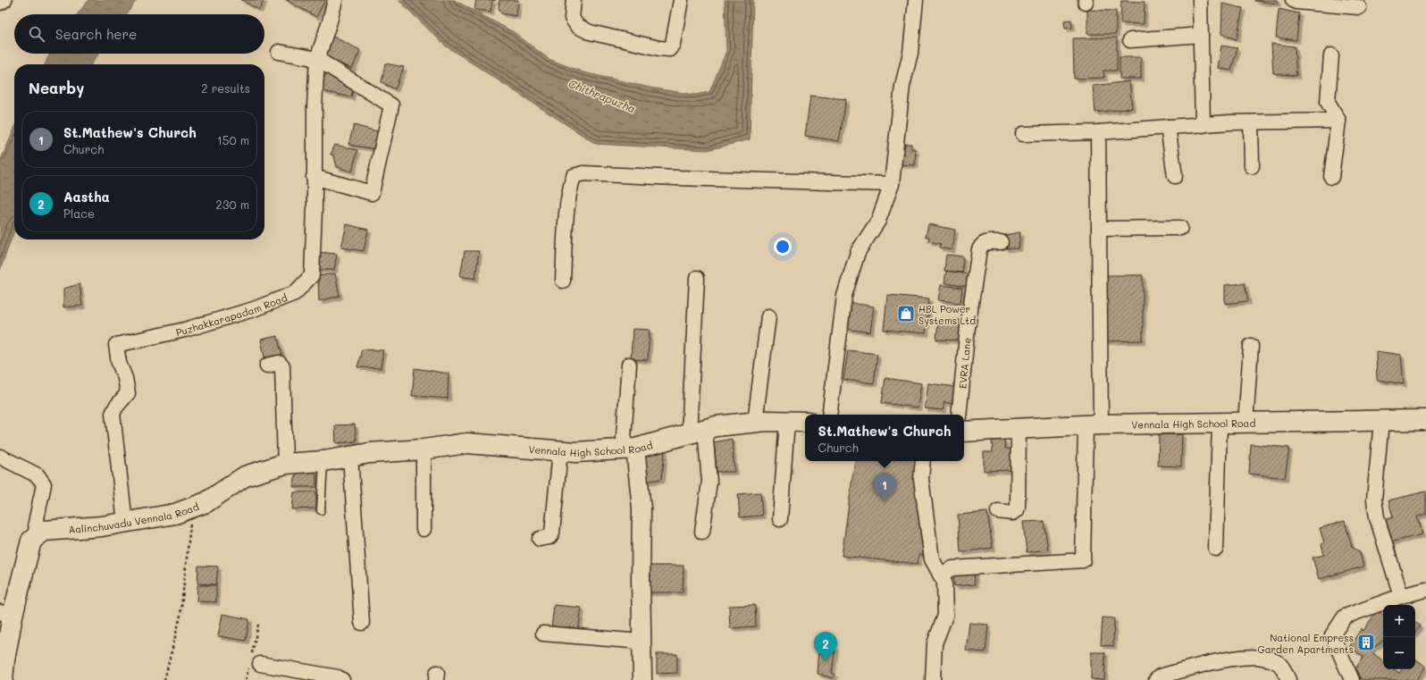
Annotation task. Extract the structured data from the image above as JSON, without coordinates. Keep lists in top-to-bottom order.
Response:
{
  "streets": {
    "main road": ["Vennala High School Road", "Aalinchuvadu Vennala Road"],
    "street": ["Puzhakkarapadam Road", "EVRA Lane"]
  },
  "crossings": [
    ["Puzhakkarapadam Road", "Aalinchuvadu Vennala Road"],
    ["Vennala High School Road", "Aalinchuvadu Vennala Road"]
  ],
  "water": ["Chithrapuzha"],
  "places": {
    "shop": ["HBL Power Systems Ltd"],
    "building": ["National Empress Garden Apartments"]
  },
  "page": {
    "search": "Search here",
    "heading": ["Nearby", "2 results"],
    "list": [
      {
        "mark": "1",
        "name": "St.Mathew's Church",
        "note": "Church",
        "value": "150 m"
      },
      {
        "mark": "2",
        "name": "Aastha",
        "note": "Place",
        "value": "230 m"
      }
    ],
    "popup": ["St.Mathew's Church", "Church"],
    "pins": ["1", "2"],
    "map_buttons": ["+", "−"]
  }
}
